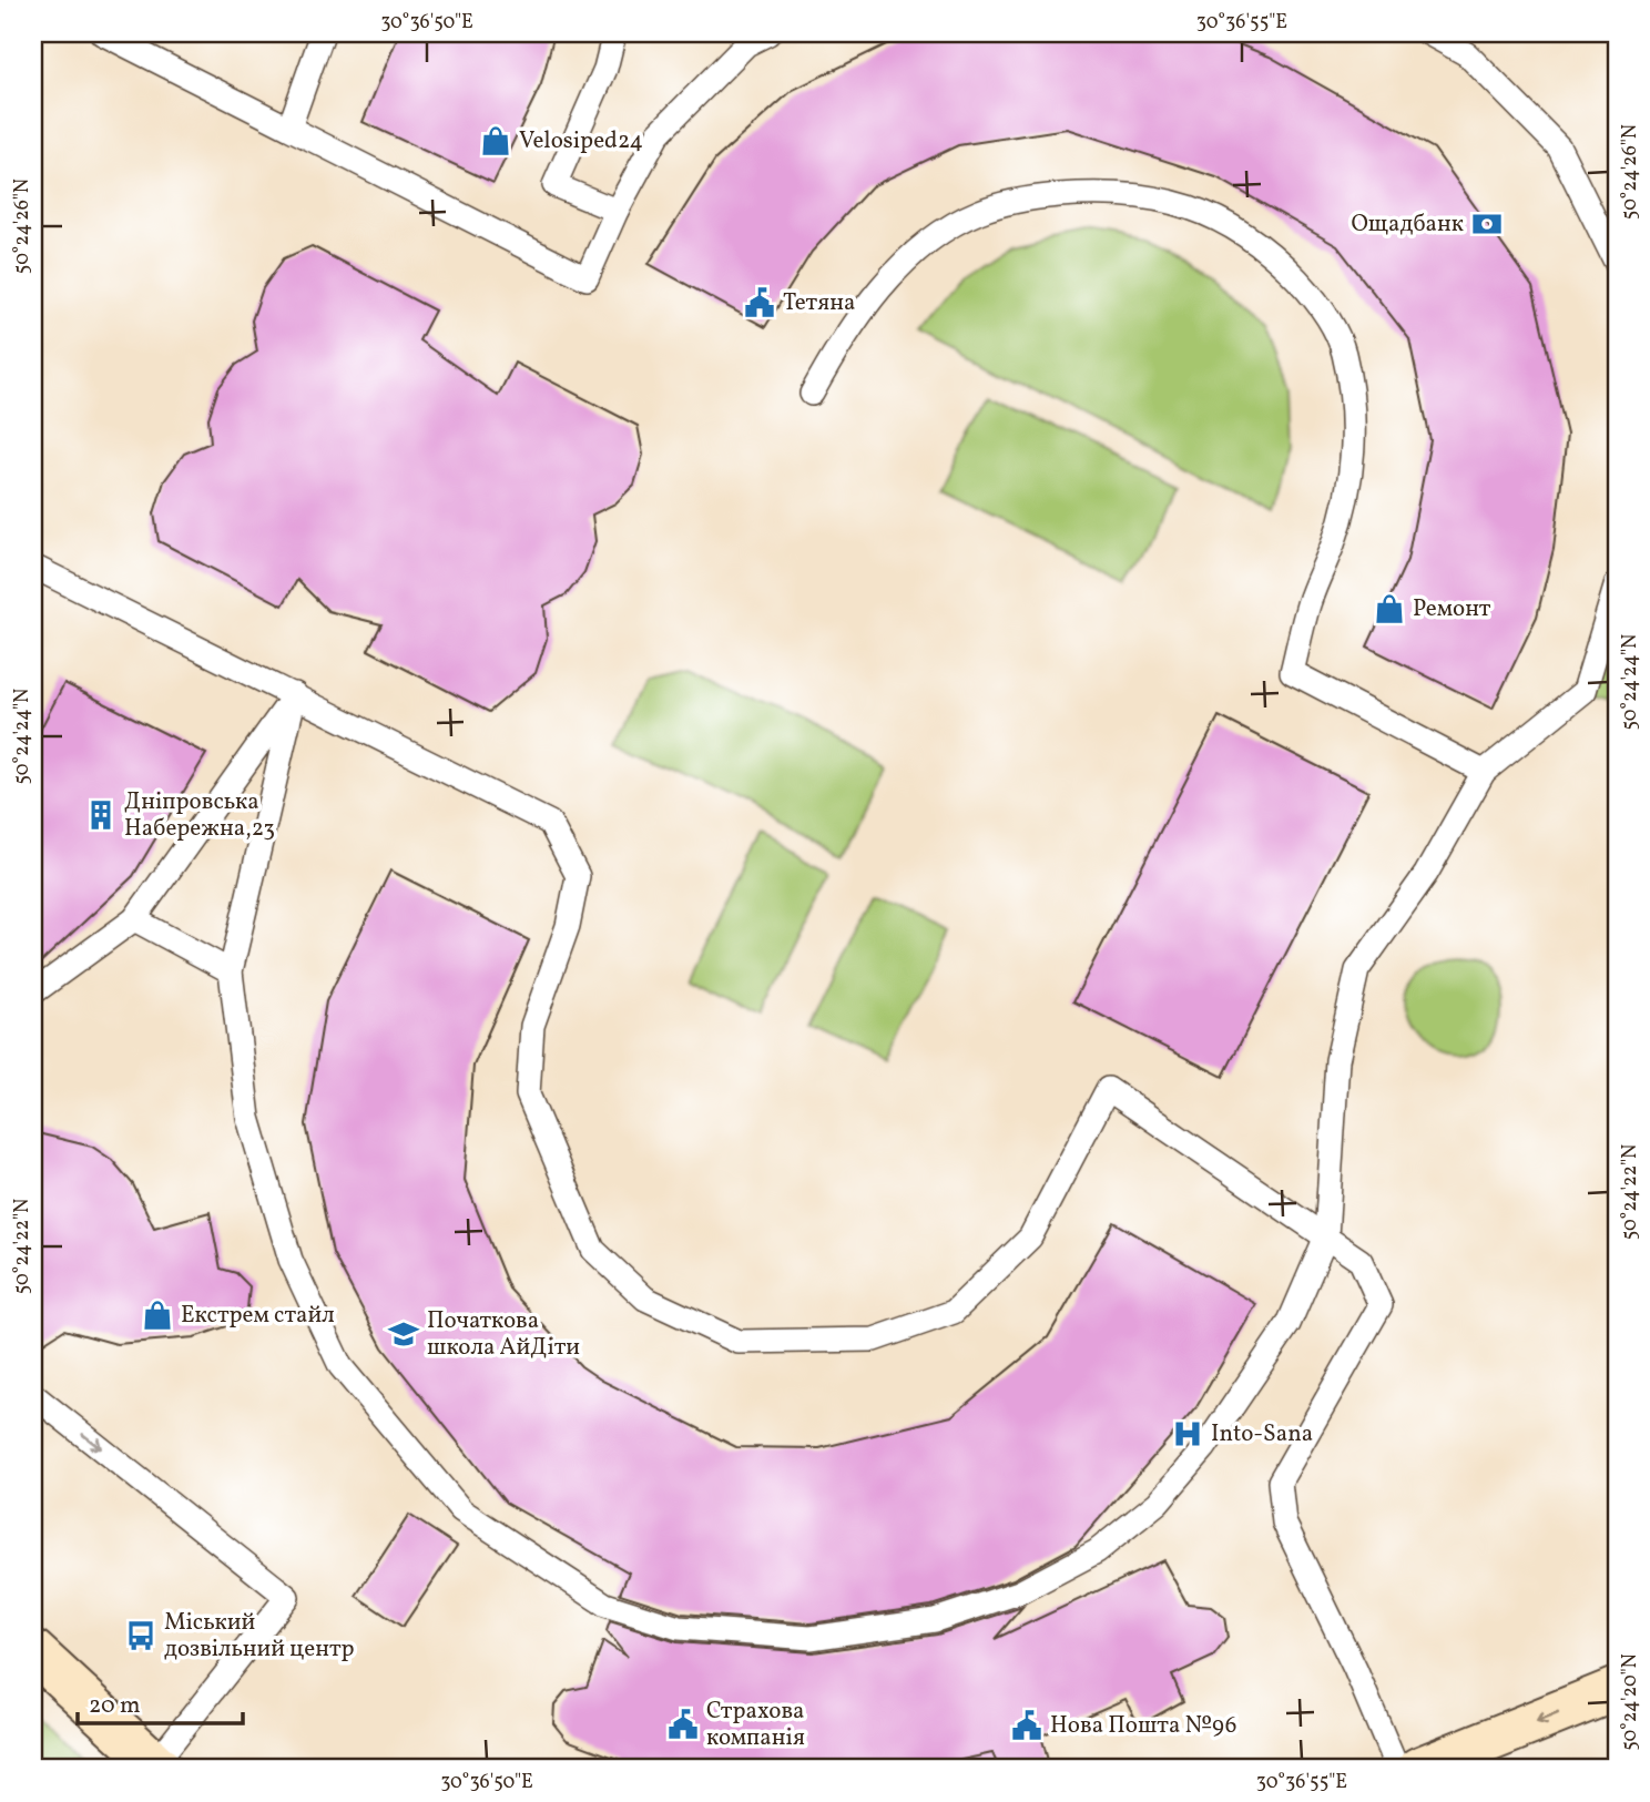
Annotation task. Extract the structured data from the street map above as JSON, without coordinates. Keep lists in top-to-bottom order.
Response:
{
  "places": {
    "shop": ["Velosiped24", "Ремонт", "Екстрем стайл"],
    "bank": ["Ощадбанк"],
    "public building": ["Тетяна", "Страхова компанія", "Нова Пошта №96"],
    "building": ["Дніпровська Набережна,23"],
    "school or university": ["Початкова школа АйДіти"],
    "hospital": ["Into-Sana"],
    "bus stop": ["Міський дозвільний центр"]
  },
  "scale_bar": "20 m",
  "coordinates": [
    "30°36'50\"E",
    "30°36'55\"E",
    "50°24'26\"N",
    "50°24'24\"N",
    "50°24'22\"N",
    "50°24'20\"N"
  ]
}
